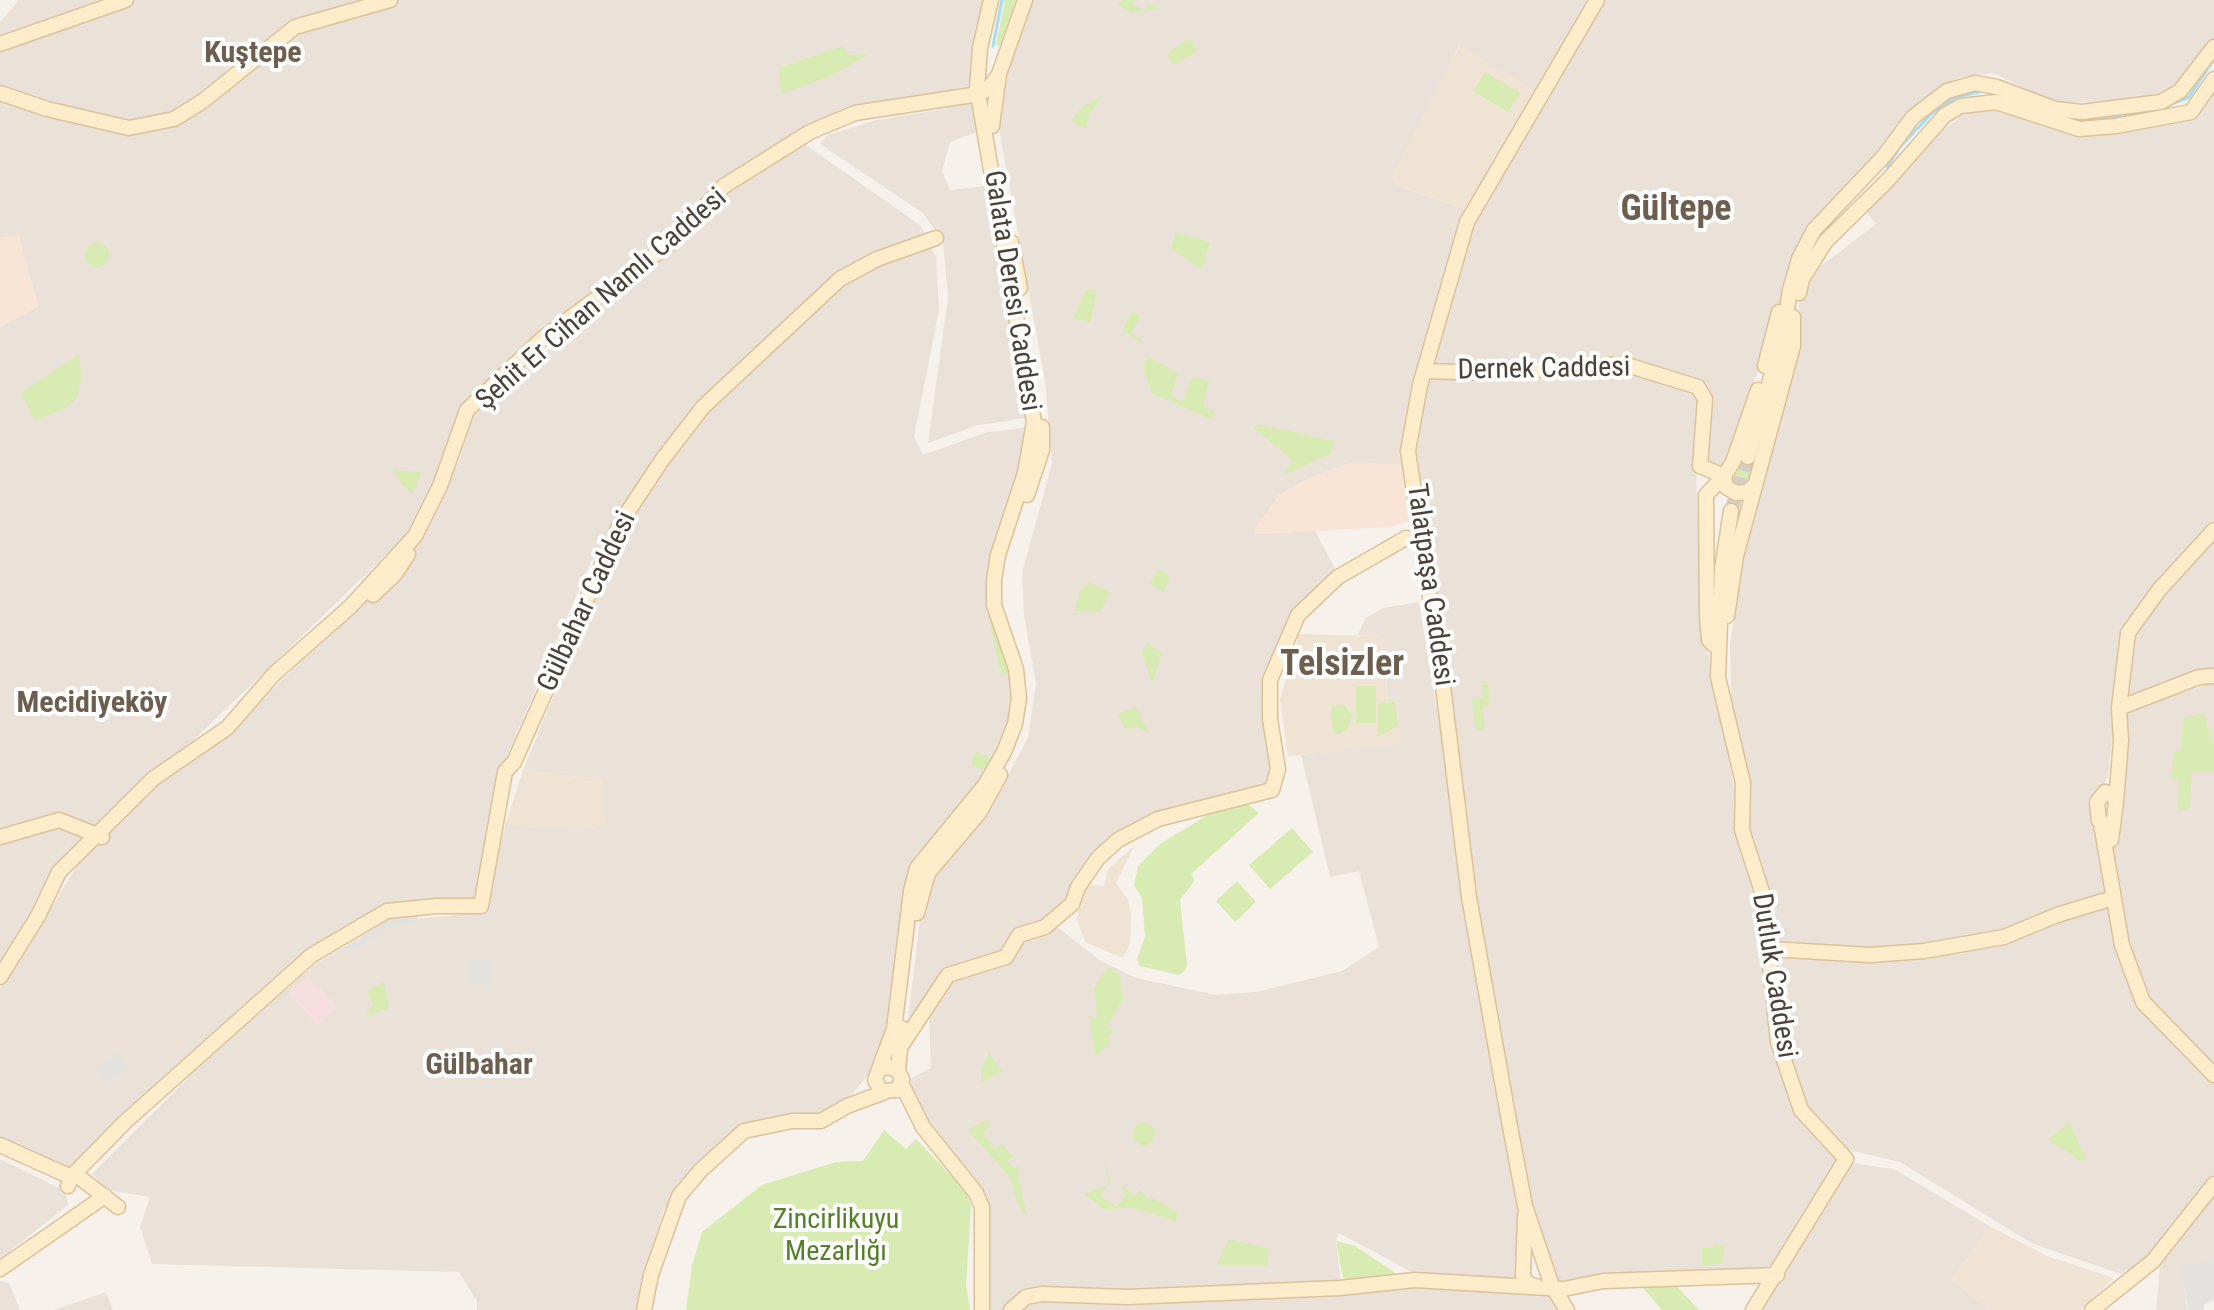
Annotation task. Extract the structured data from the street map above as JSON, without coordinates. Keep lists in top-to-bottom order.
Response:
{
  "streets": {
    "main road": [
      "Galata Deresi Caddesi",
      "Şehit Er Cihan Namlı Caddesi",
      "Dernek Caddesi",
      "Talatpaşa Caddesi",
      "Gülbahar Caddesi",
      "Dutluk Caddesi"
    ]
  },
  "crossings": [
    ["Galata Deresi Caddesi", "Şehit Er Cihan Namlı Caddesi"],
    ["Dernek Caddesi", "Talatpaşa Caddesi"],
    ["Dernek Caddesi", "Dutluk Caddesi"]
  ],
  "districts": [
    "Kuştepe",
    "Gültepe",
    "Telsizler",
    "Mecidiyeköy",
    "Gülbahar"
  ],
  "parks": ["Zincirlikuyu Mezarlığı"]
}
